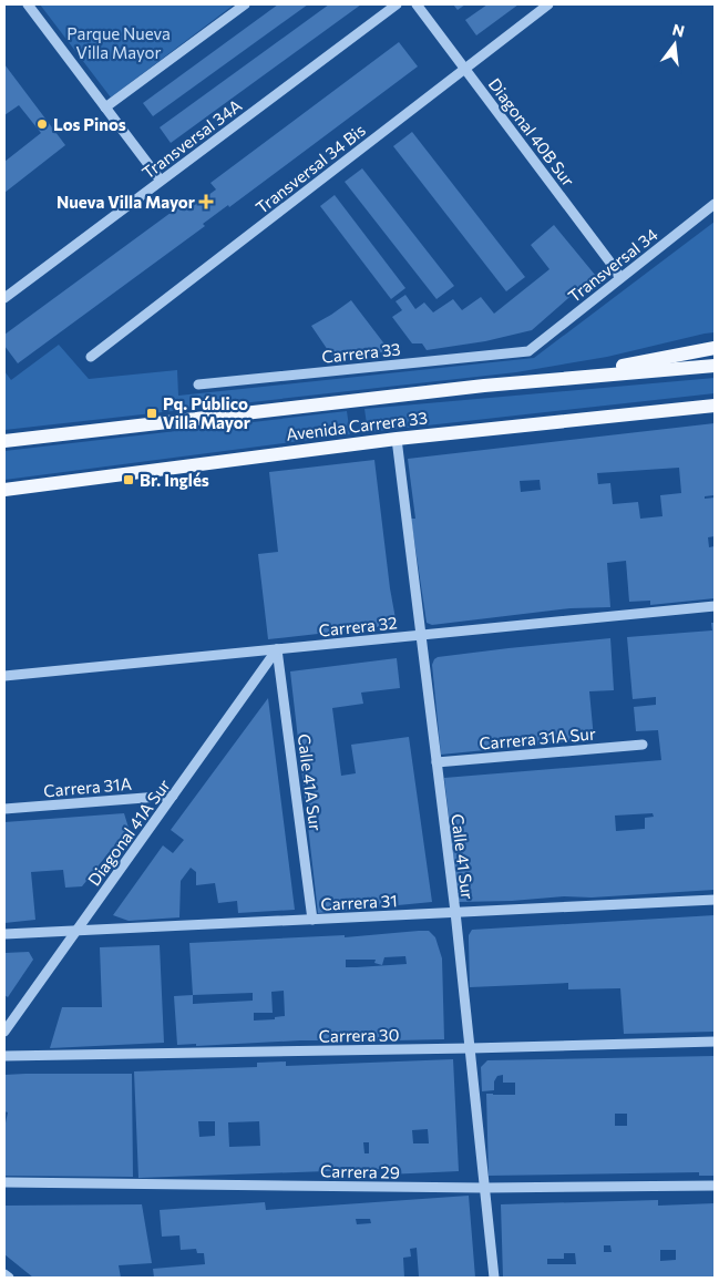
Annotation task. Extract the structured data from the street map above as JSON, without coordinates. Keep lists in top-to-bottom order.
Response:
{
  "streets": {
    "main road": ["Avenida Carrera 33"],
    "street": [
      "Diagonal 40B Sur",
      "Transversal 34A",
      "Transversal 34 Bis",
      "Transversal 34",
      "Carrera 33",
      "Carrera 32",
      "Carrera 31A Sur",
      "Calle 41A Sur",
      "Carrera 31A",
      "Diagonal 41A Sur",
      "Calle 41 Sur",
      "Carrera 31",
      "Carrera 30",
      "Carrera 29"
    ]
  },
  "crossings": [
    ["Diagonal 40B Sur", "Transversal 34 Bis"],
    ["Diagonal 40B Sur", "Transversal 34"],
    ["Transversal 34", "Carrera 33"],
    ["Avenida Carrera 33", "Calle 41 Sur"],
    ["Carrera 32", "Calle 41A Sur"],
    ["Carrera 32", "Diagonal 41A Sur"],
    ["Carrera 32", "Calle 41 Sur"],
    ["Carrera 31A Sur", "Calle 41 Sur"],
    ["Calle 41A Sur", "Diagonal 41A Sur"],
    ["Calle 41A Sur", "Carrera 31"],
    ["Carrera 31A", "Diagonal 41A Sur"],
    ["Diagonal 41A Sur", "Carrera 31"],
    ["Calle 41 Sur", "Carrera 31"],
    ["Calle 41 Sur", "Carrera 30"],
    ["Calle 41 Sur", "Carrera 29"]
  ],
  "parks": ["Parque Nueva Villa Mayor"],
  "places": {
    "other": ["Los Pinos"],
    "health": ["Nueva Villa Mayor"],
    "transit": ["Pq. Público Villa Mayor", "Br. Inglés"]
  },
  "north": "top"
}
